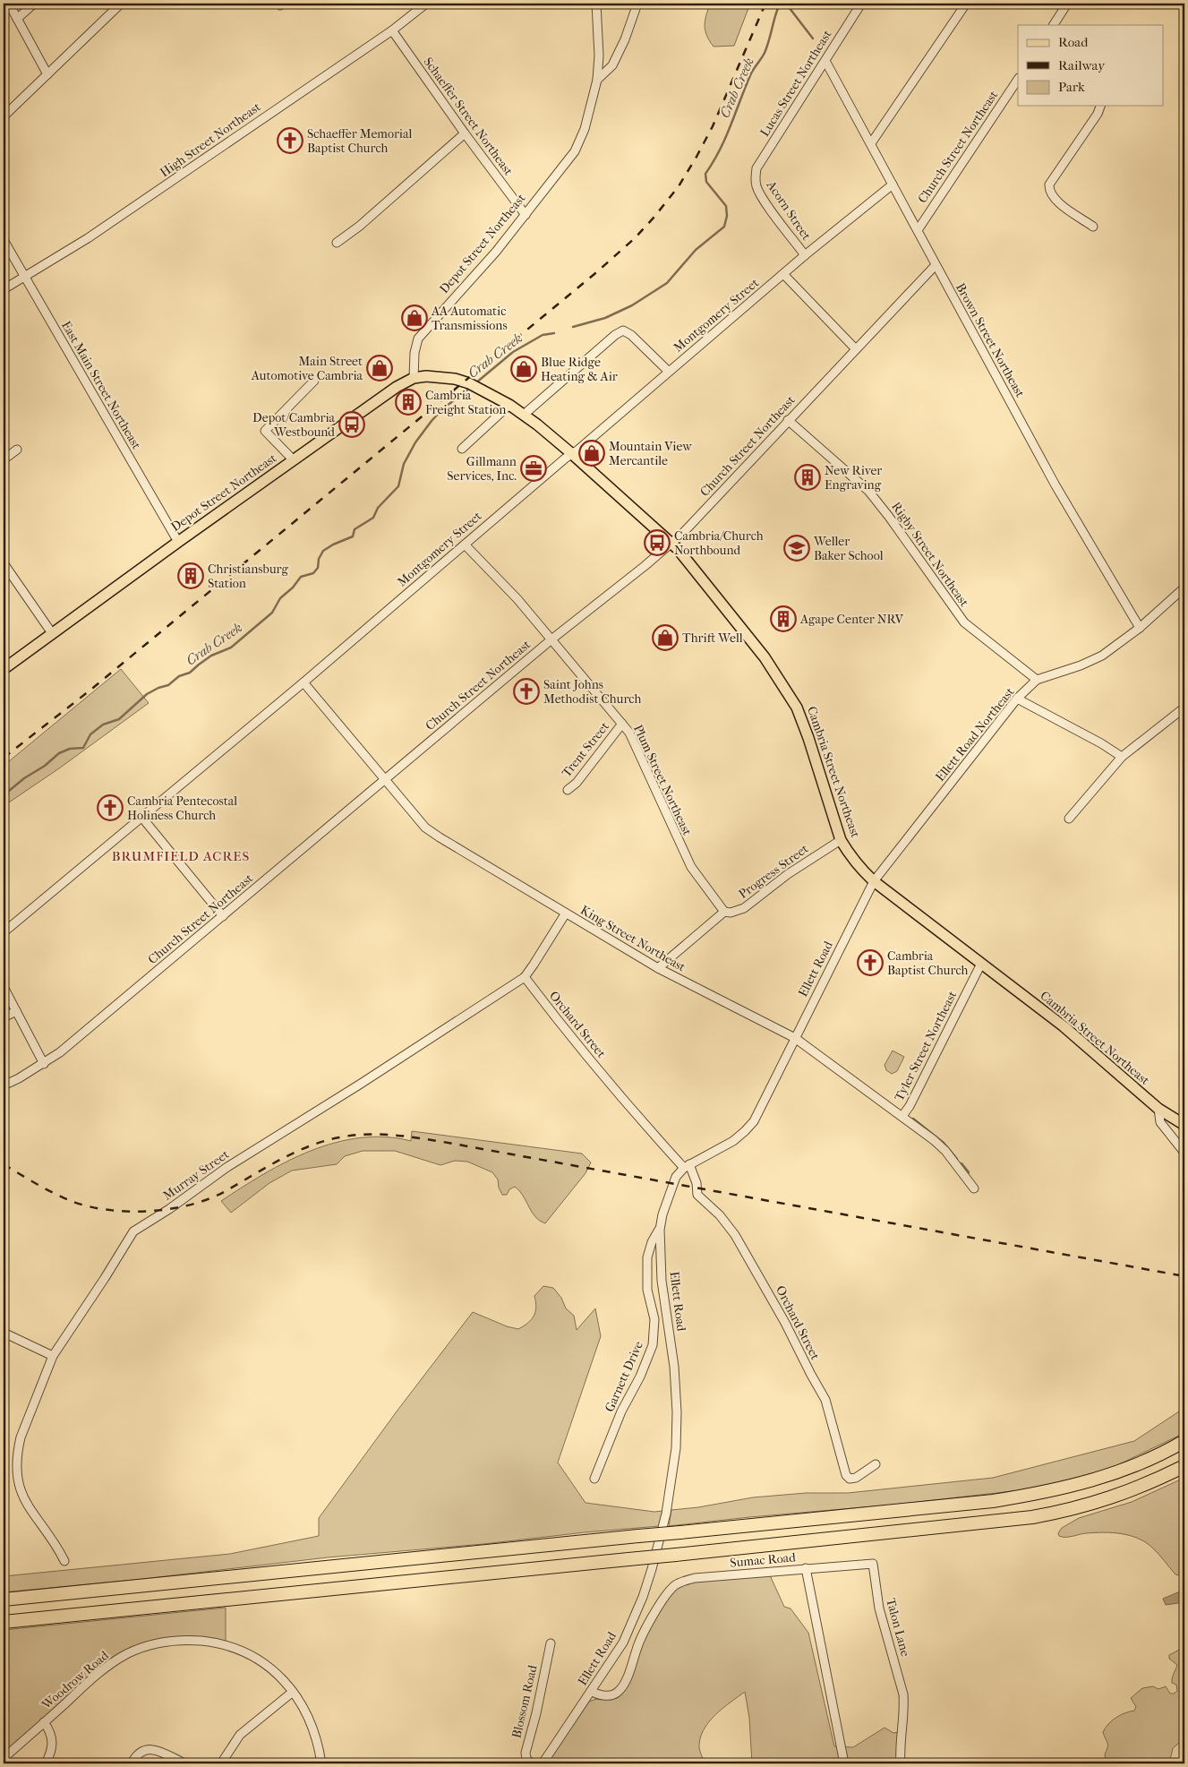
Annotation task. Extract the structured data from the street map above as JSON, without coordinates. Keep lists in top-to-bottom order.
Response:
{
  "streets": {
    "main road": ["Depot Street Northeast", "Cambria Street Northeast"],
    "street": [
      "Lucas Street Northeast",
      "Schaeffer Street Northeast",
      "High Street Northeast",
      "Church Street Northeast",
      "Acorn Street",
      "Montgomery Street",
      "Brown Street Northeast",
      "East Main Street Northeast",
      "Rigby Street Northeast",
      "Ellett Road Northeast",
      "Trent Street",
      "Plum Street Northeast",
      "Progress Street",
      "King Street Northeast",
      "Ellett Road",
      "Orchard Street",
      "Tyler Street Northeast",
      "Murray Street",
      "Garnett Drive",
      "Sumac Road",
      "Talon Lane",
      "Woodrow Road",
      "Blossom Road"
    ]
  },
  "crossings": [
    ["Lucas Street Northeast", "Acorn Street"],
    ["Lucas Street Northeast", "Brown Street Northeast"],
    ["Schaeffer Street Northeast", "High Street Northeast"],
    ["Schaeffer Street Northeast", "Depot Street Northeast"],
    ["High Street Northeast", "East Main Street Northeast"],
    ["Church Street Northeast", "Brown Street Northeast"],
    ["Church Street Northeast", "Rigby Street Northeast"],
    ["Church Street Northeast", "Cambria Street Northeast"],
    ["Church Street Northeast", "Plum Street Northeast"],
    ["Church Street Northeast", "King Street Northeast"],
    ["Acorn Street", "Montgomery Street"],
    ["Depot Street Northeast", "East Main Street Northeast"],
    ["Depot Street Northeast", "Cambria Street Northeast"],
    ["Montgomery Street", "Brown Street Northeast"],
    ["Montgomery Street", "Cambria Street Northeast"],
    ["Montgomery Street", "Plum Street Northeast"],
    ["Montgomery Street", "King Street Northeast"],
    ["Brown Street Northeast", "Ellett Road Northeast"],
    ["Rigby Street Northeast", "Ellett Road Northeast"],
    ["Ellett Road Northeast", "Cambria Street Northeast"],
    ["Ellett Road Northeast", "Ellett Road"],
    ["Trent Street", "Plum Street Northeast"],
    ["Cambria Street Northeast", "Progress Street"],
    ["Cambria Street Northeast", "Ellett Road"],
    ["Cambria Street Northeast", "Tyler Street Northeast"],
    ["Plum Street Northeast", "Progress Street"],
    ["Progress Street", "King Street Northeast"],
    ["King Street Northeast", "Ellett Road"],
    ["King Street Northeast", "Tyler Street Northeast"],
    ["King Street Northeast", "Murray Street"],
    ["Ellett Road", "Orchard Street"],
    ["Ellett Road", "Garnett Drive"],
    ["Ellett Road", "Sumac Road"],
    ["Orchard Street", "Murray Street"],
    ["Sumac Road", "Talon Lane"]
  ],
  "districts": ["BRUMFIELD ACRES"],
  "water": ["Crab Creek"],
  "places": {
    "church": [
      "Schaeffer Memorial Baptist Church",
      "Saint Johns Methodist Church",
      "Cambria Pentecostal Holiness Church",
      "Cambria Baptist Church"
    ],
    "shop": [
      "AA Automatic Transmissions",
      "Main Street Automotive Cambria",
      "Blue Ridge Heating & Air",
      "Mountain View Mercantile",
      "Thrift Well"
    ],
    "building": [
      "Cambria Freight Station",
      "New River Engraving",
      "Christiansburg Station",
      "Agape Center NRV"
    ],
    "bus stop": ["Depot/Cambria Westbound", "Cambria/Church Northbound"],
    "office": ["Gillmann Services, Inc."],
    "school or university": ["Weller Baker School"]
  },
  "legend": ["Road", "Railway", "Park"]
}
